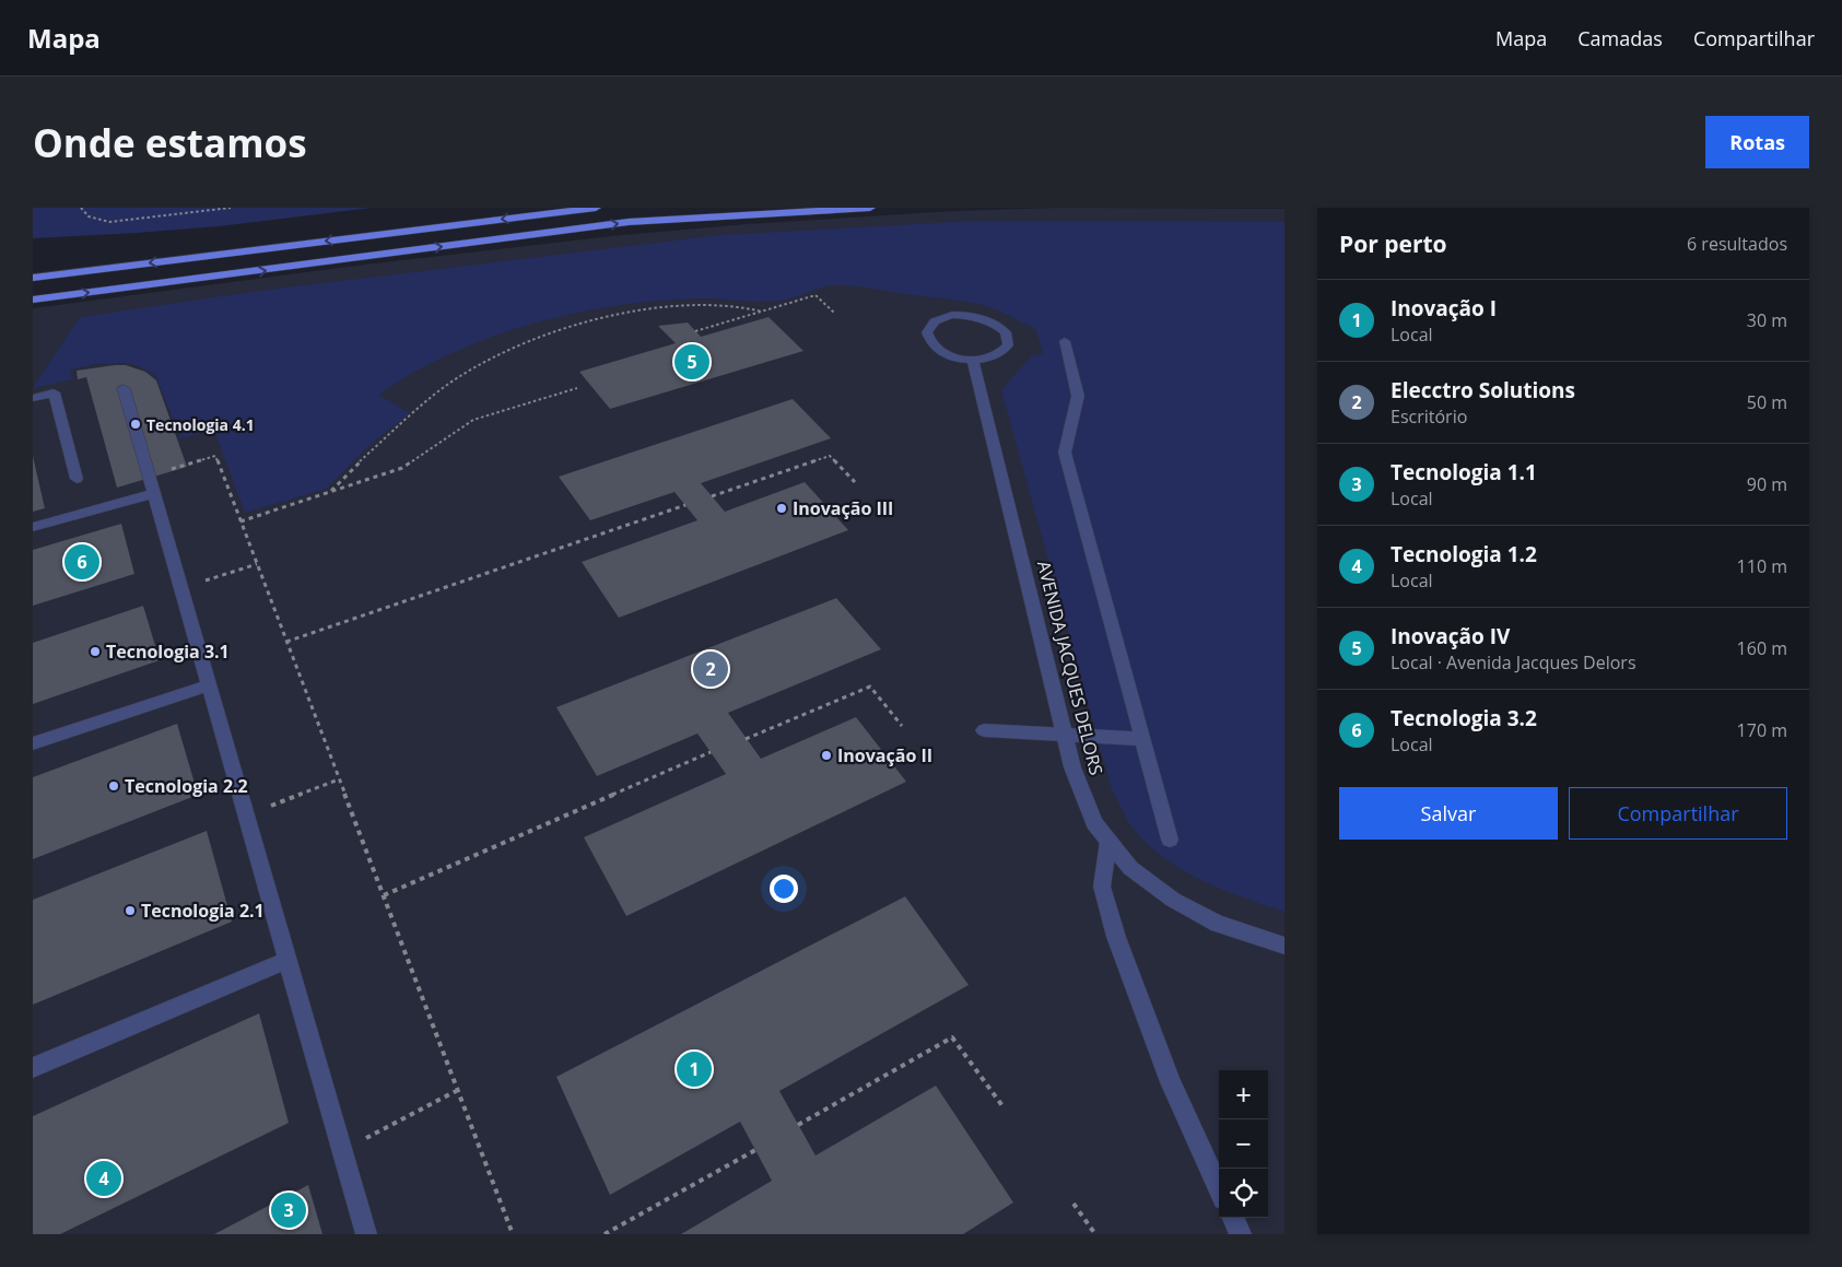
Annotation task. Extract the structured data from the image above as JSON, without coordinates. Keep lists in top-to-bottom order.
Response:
{
  "streets": {
    "street": ["AVENIDA JACQUES DELORS"]
  },
  "places": [
    "Tecnologia 4.1",
    "Inovação III",
    "Tecnologia 3.1",
    "Inovação II",
    "Tecnologia 2.2",
    "Tecnologia 2.1"
  ],
  "page": {
    "header": "Mapa",
    "nav": ["Mapa", "Camadas", "Compartilhar"],
    "buttons": [
      "Rotas",
      ["Salvar", "Compartilhar"]
    ],
    "title": "Onde estamos",
    "heading": ["Por perto", "6 resultados"],
    "list": [
      {
        "mark": "1",
        "name": "Inovação I",
        "note": "Local",
        "value": "30 m"
      },
      {
        "mark": "2",
        "name": "Elecctro Solutions",
        "note": "Escritório",
        "value": "50 m"
      },
      {
        "mark": "3",
        "name": "Tecnologia 1.1",
        "note": "Local",
        "value": "90 m"
      },
      {
        "mark": "4",
        "name": "Tecnologia 1.2",
        "note": "Local",
        "value": "110 m"
      },
      {
        "mark": "5",
        "name": "Inovação IV",
        "note": "Local · Avenida Jacques Delors",
        "value": "160 m"
      },
      {
        "mark": "6",
        "name": "Tecnologia 3.2",
        "note": "Local",
        "value": "170 m"
      }
    ],
    "pins": [
      "5",
      "6",
      "2",
      "1",
      "4",
      "3"
    ],
    "map_buttons": ["+", "−"]
  }
}
